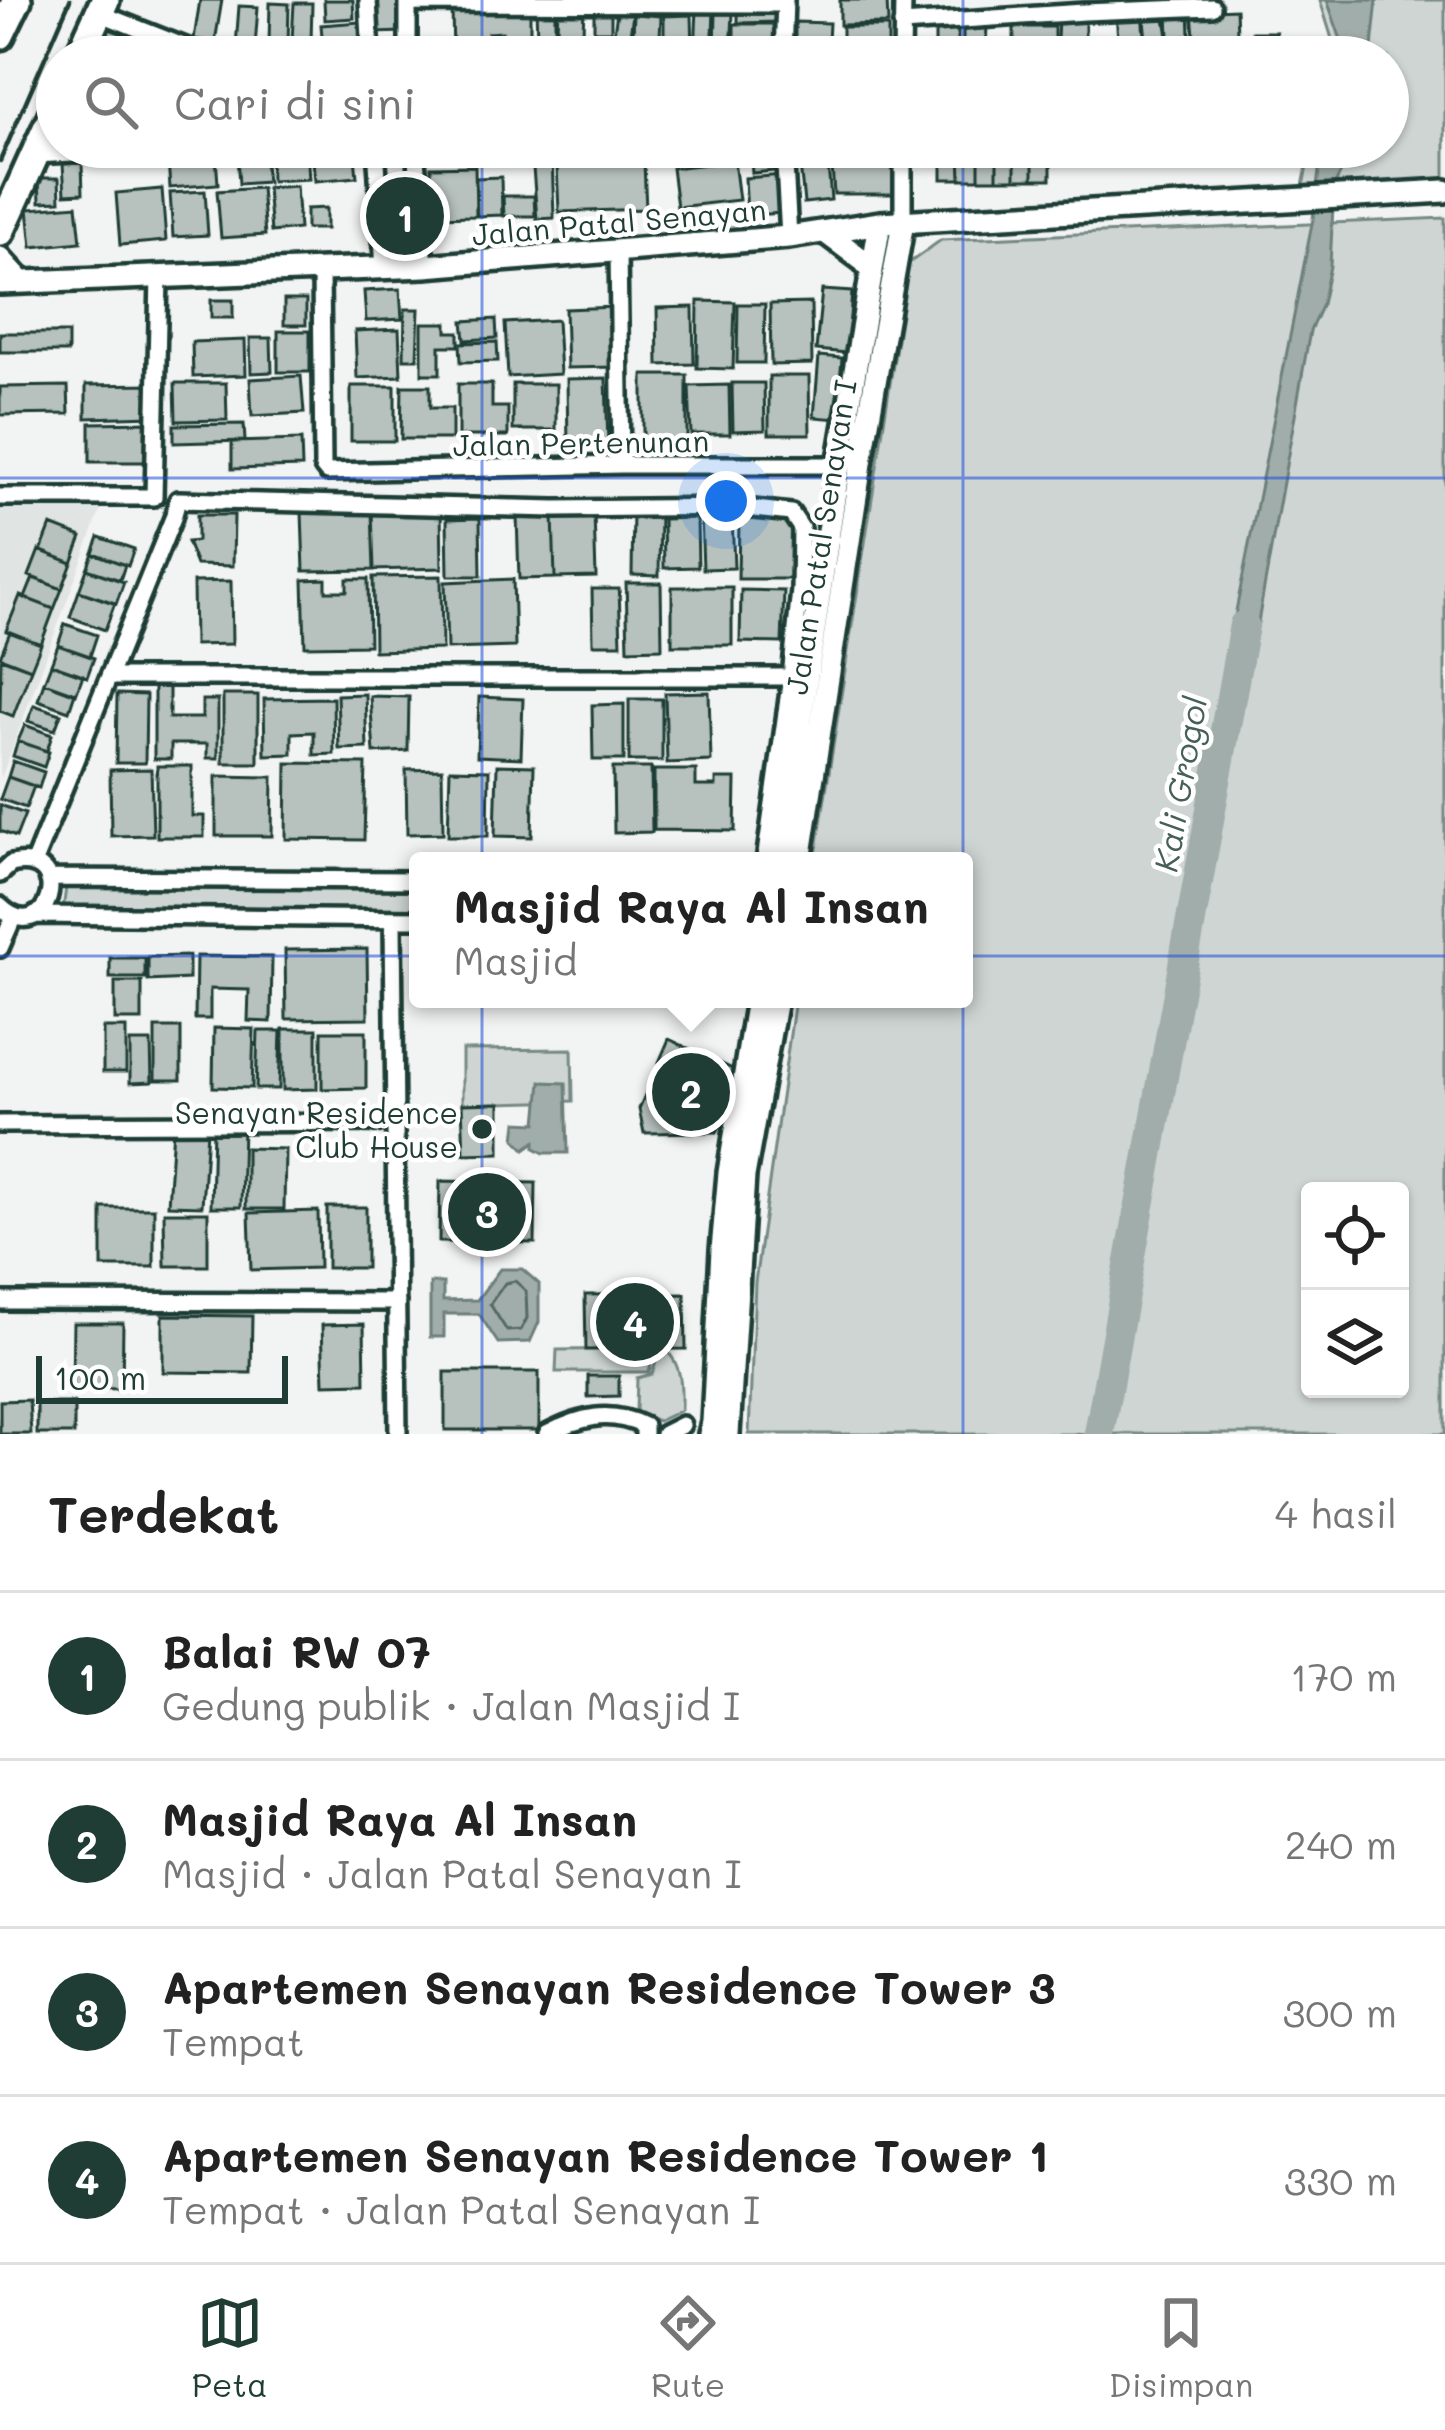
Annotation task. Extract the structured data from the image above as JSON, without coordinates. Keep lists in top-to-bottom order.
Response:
{
  "streets": {
    "main road": ["Jalan Patal Senayan", "Jalan Patal Senayan I"],
    "street": ["Jalan Pertenunan"]
  },
  "crossings": [
    ["Jalan Patal Senayan", "Jalan Pertenunan"],
    ["Jalan Patal Senayan", "Jalan Patal Senayan I"],
    ["Jalan Pertenunan", "Jalan Patal Senayan I"]
  ],
  "water": ["Kali Grogol"],
  "places": ["Senayan Residence Club House"],
  "scale_bar": "100 m",
  "page": {
    "search": "Cari di sini",
    "pins": [
      "1",
      "2",
      "3",
      "4"
    ],
    "popup": ["Masjid Raya Al Insan", "Masjid"],
    "scale": "100 m",
    "heading": ["Terdekat", "4 hasil"],
    "list": [
      {
        "mark": "1",
        "name": "Balai RW 07",
        "note": "Gedung publik · Jalan Masjid I",
        "value": "170 m"
      },
      {
        "mark": "2",
        "name": "Masjid Raya Al Insan",
        "note": "Masjid · Jalan Patal Senayan I",
        "value": "240 m"
      },
      {
        "mark": "3",
        "name": "Apartemen Senayan Residence Tower 3",
        "note": "Tempat",
        "value": "300 m"
      },
      {
        "mark": "4",
        "name": "Apartemen Senayan Residence Tower 1",
        "note": "Tempat · Jalan Patal Senayan I",
        "value": "330 m"
      }
    ],
    "nav": ["Peta", "Rute", "Disimpan"]
  }
}
